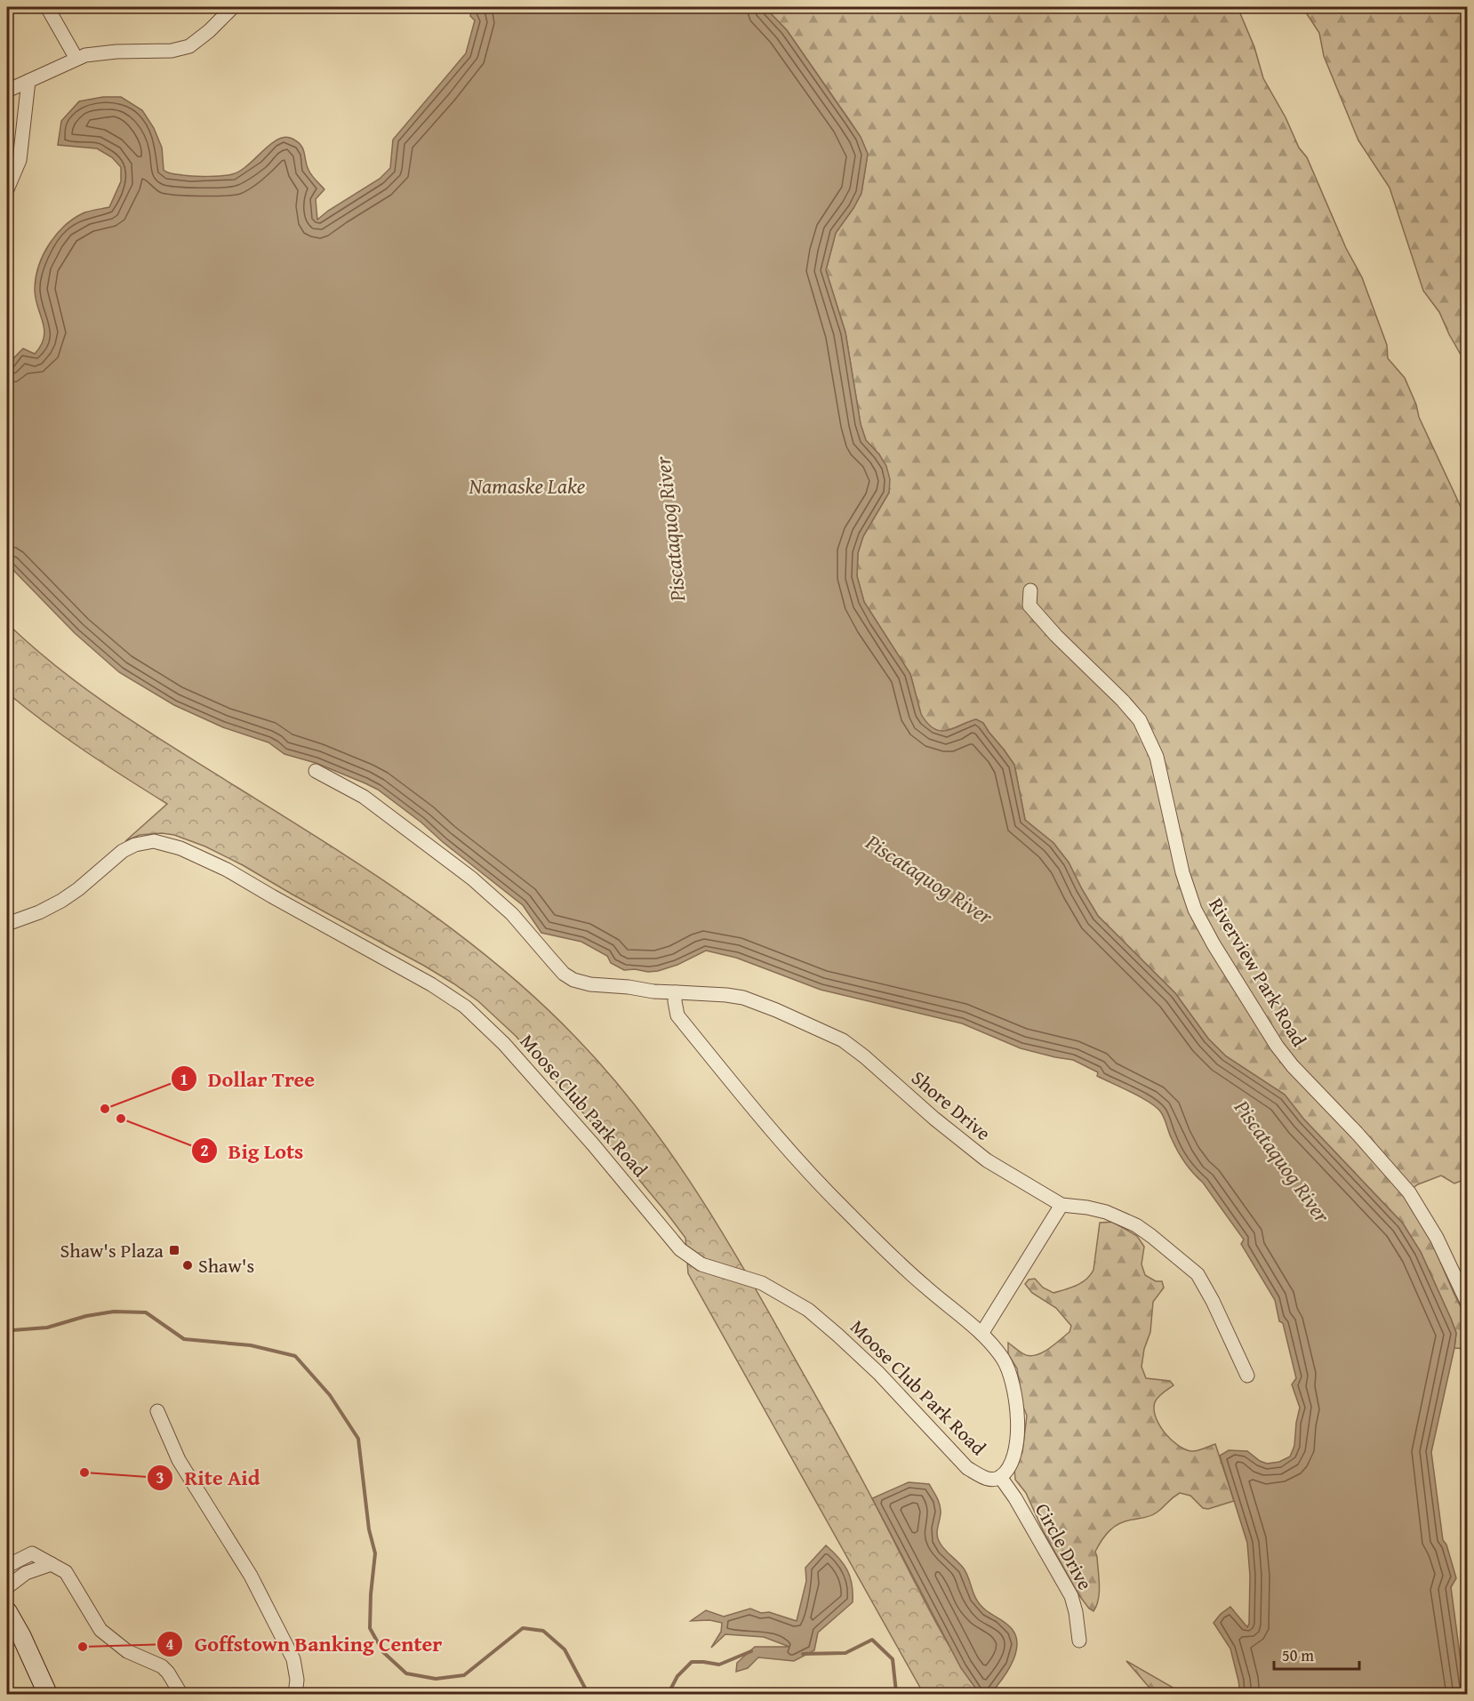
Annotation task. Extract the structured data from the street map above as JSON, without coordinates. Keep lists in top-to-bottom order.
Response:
{
  "streets": {
    "street": [
      "Riverview Park Road",
      "Moose Club Park Road",
      "Shore Drive",
      "Circle Drive"
    ]
  },
  "crossings": [
    ["Moose Club Park Road", "Shore Drive"],
    ["Moose Club Park Road", "Circle Drive"]
  ],
  "water": ["Namaske Lake", "Piscataquog River"],
  "places": {
    "other": [
      "Dollar Tree",
      "Big Lots",
      "Shaw's",
      "Rite Aid",
      "Goffstown Banking Center"
    ],
    "transit": ["Shaw's Plaza"]
  },
  "scale_bar": "50 m"
}
